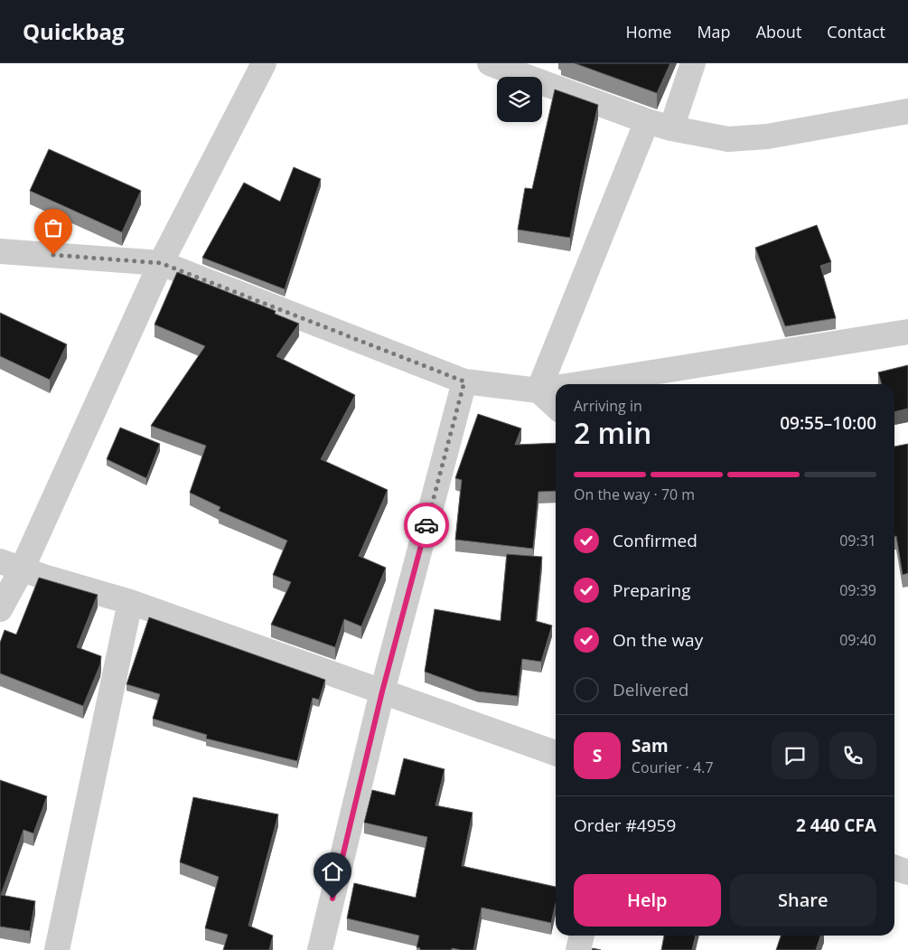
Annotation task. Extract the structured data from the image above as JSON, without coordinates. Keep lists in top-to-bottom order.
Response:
{
  "page": {
    "header": "Quickbag",
    "nav": [
      "Home",
      "Map",
      "About",
      "Contact"
    ],
    "heading": ["2 min", "Arriving in", "09:55–10:00"],
    "panel": [
      "Sam",
      "Courier · 4.7",
      "Order #4959",
      "2 440 CFA"
    ],
    "bar": "On the way · 70 m",
    "list": [
      ["Confirmed", "09:31"],
      ["Preparing", "09:39"],
      ["On the way", "09:40"],
      "Delivered"
    ],
    "round": "S",
    "buttons": ["Help", "Share"]
  }
}
